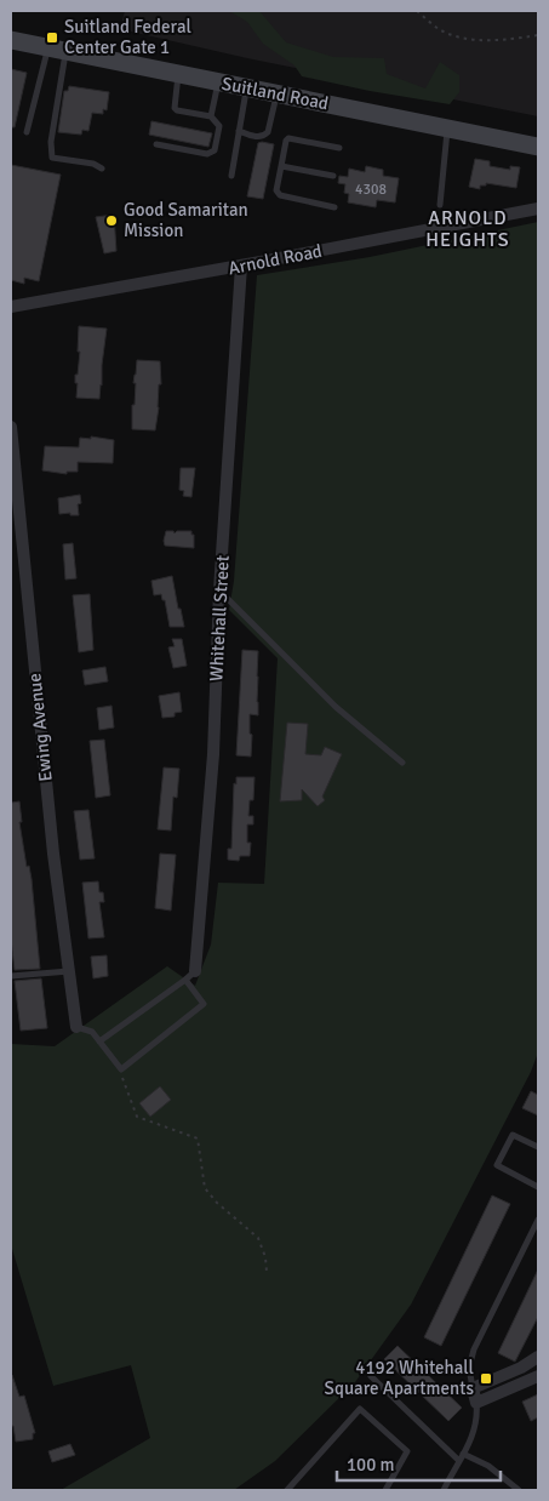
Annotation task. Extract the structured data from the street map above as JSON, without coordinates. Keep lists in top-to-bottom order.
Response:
{
  "streets": {
    "main road": ["Suitland Road"],
    "street": ["Arnold Road", "Whitehall Street", "Ewing Avenue"]
  },
  "crossings": [
    ["Arnold Road", "Whitehall Street"]
  ],
  "districts": ["ARNOLD HEIGHTS"],
  "places": {
    "transit": ["Suitland Federal Center Gate 1", "4192 Whitehall Square Apartments"],
    "other": ["Good Samaritan Mission"]
  },
  "house_numbers": ["4308"],
  "scale_bar": "100 m"
}
